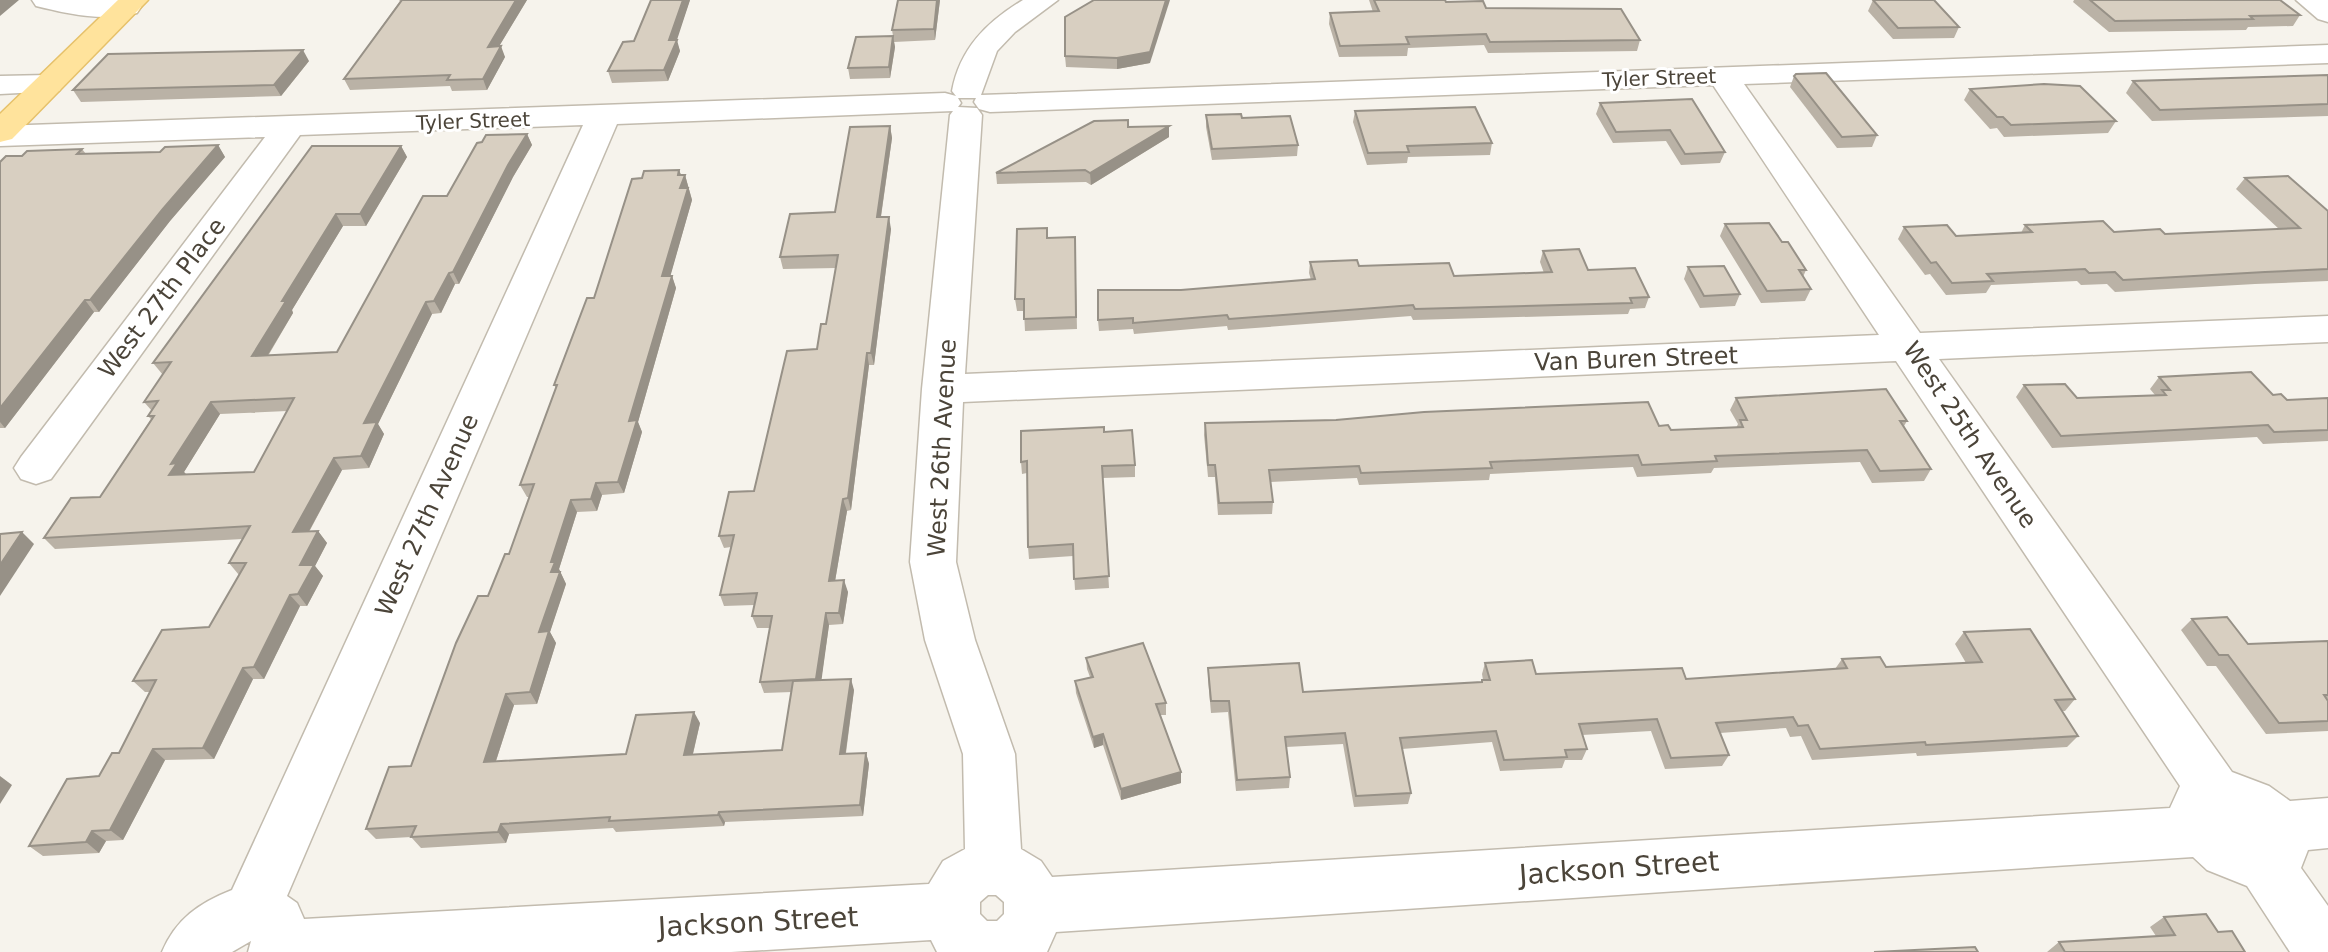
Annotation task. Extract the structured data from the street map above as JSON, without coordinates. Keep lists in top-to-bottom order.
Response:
{
  "streets": {
    "street": [
      "Tyler Street",
      "West 27th Place",
      "Van Buren Street",
      "West 25th Avenue",
      "West 26th Avenue",
      "West 27th Avenue",
      "Jackson Street"
    ]
  },
  "crossings": [
    ["Tyler Street", "West 27th Place"],
    ["Tyler Street", "West 25th Avenue"],
    ["Tyler Street", "West 26th Avenue"],
    ["Tyler Street", "West 27th Avenue"],
    ["Van Buren Street", "West 25th Avenue"],
    ["Van Buren Street", "West 26th Avenue"],
    ["West 25th Avenue", "Jackson Street"],
    ["West 26th Avenue", "Jackson Street"],
    ["West 27th Avenue", "Jackson Street"]
  ]
}
